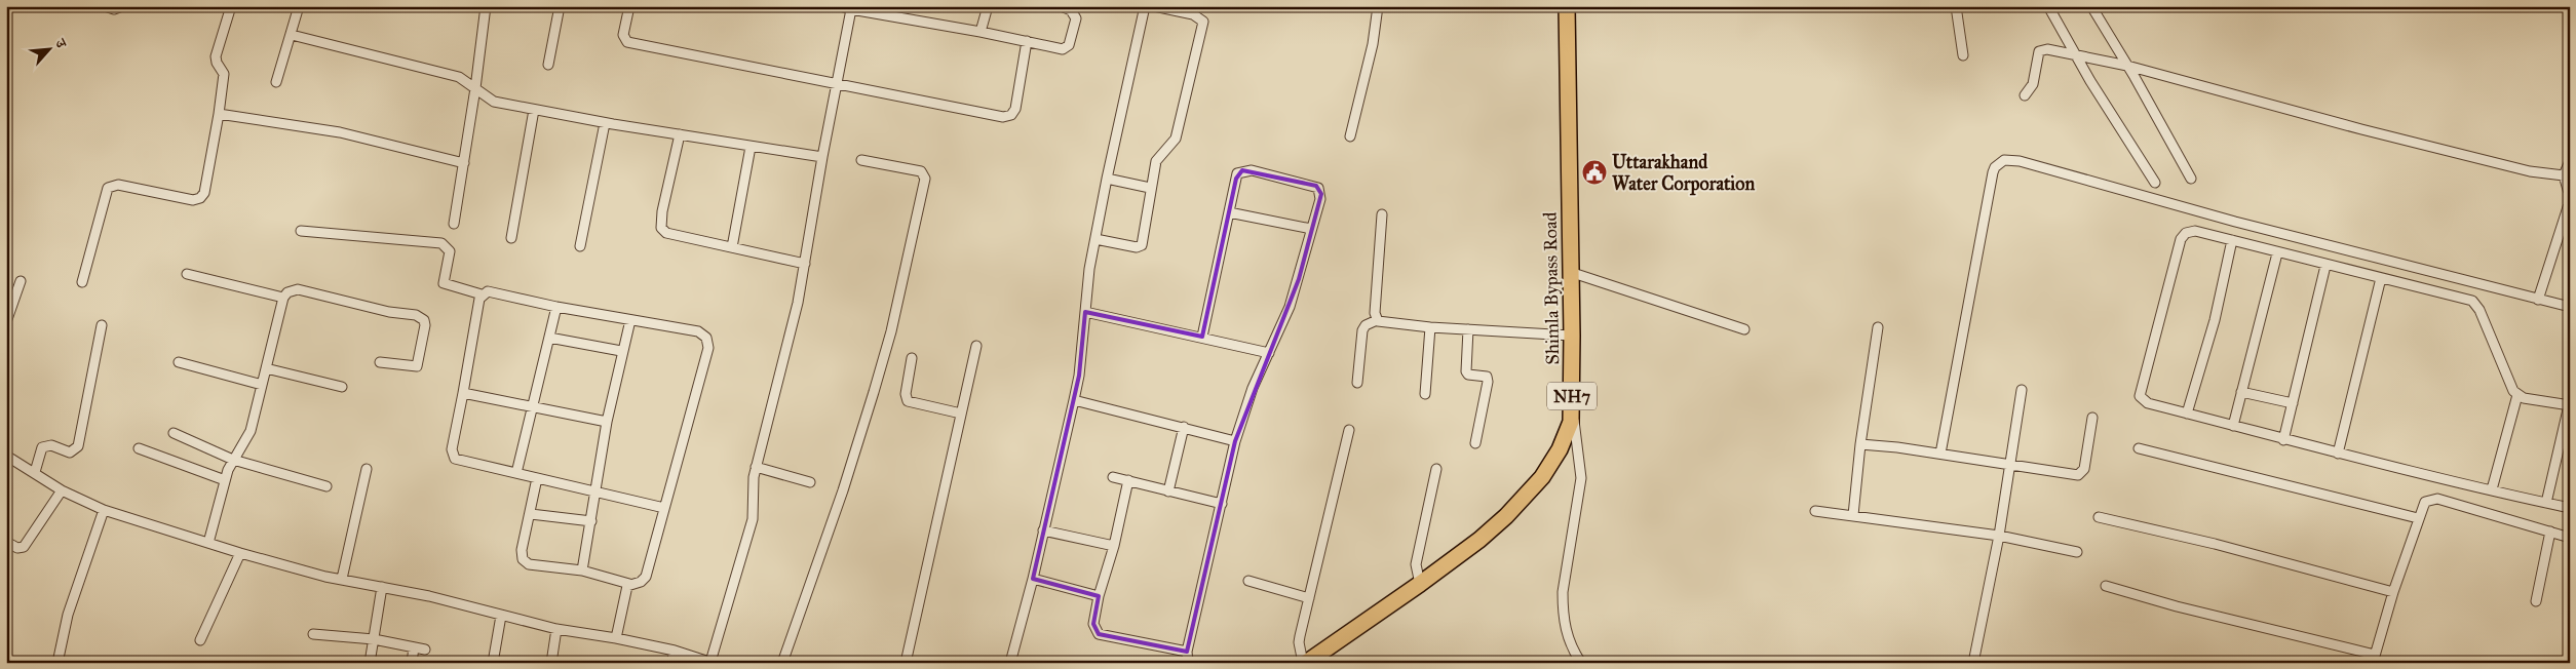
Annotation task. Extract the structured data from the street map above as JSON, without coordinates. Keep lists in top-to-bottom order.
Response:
{
  "streets": {
    "highway": ["Shimla Bypass Road", "NH7"]
  },
  "places": {
    "public building": ["Uttarakhand Water Corporation"]
  },
  "north": "top right"
}
